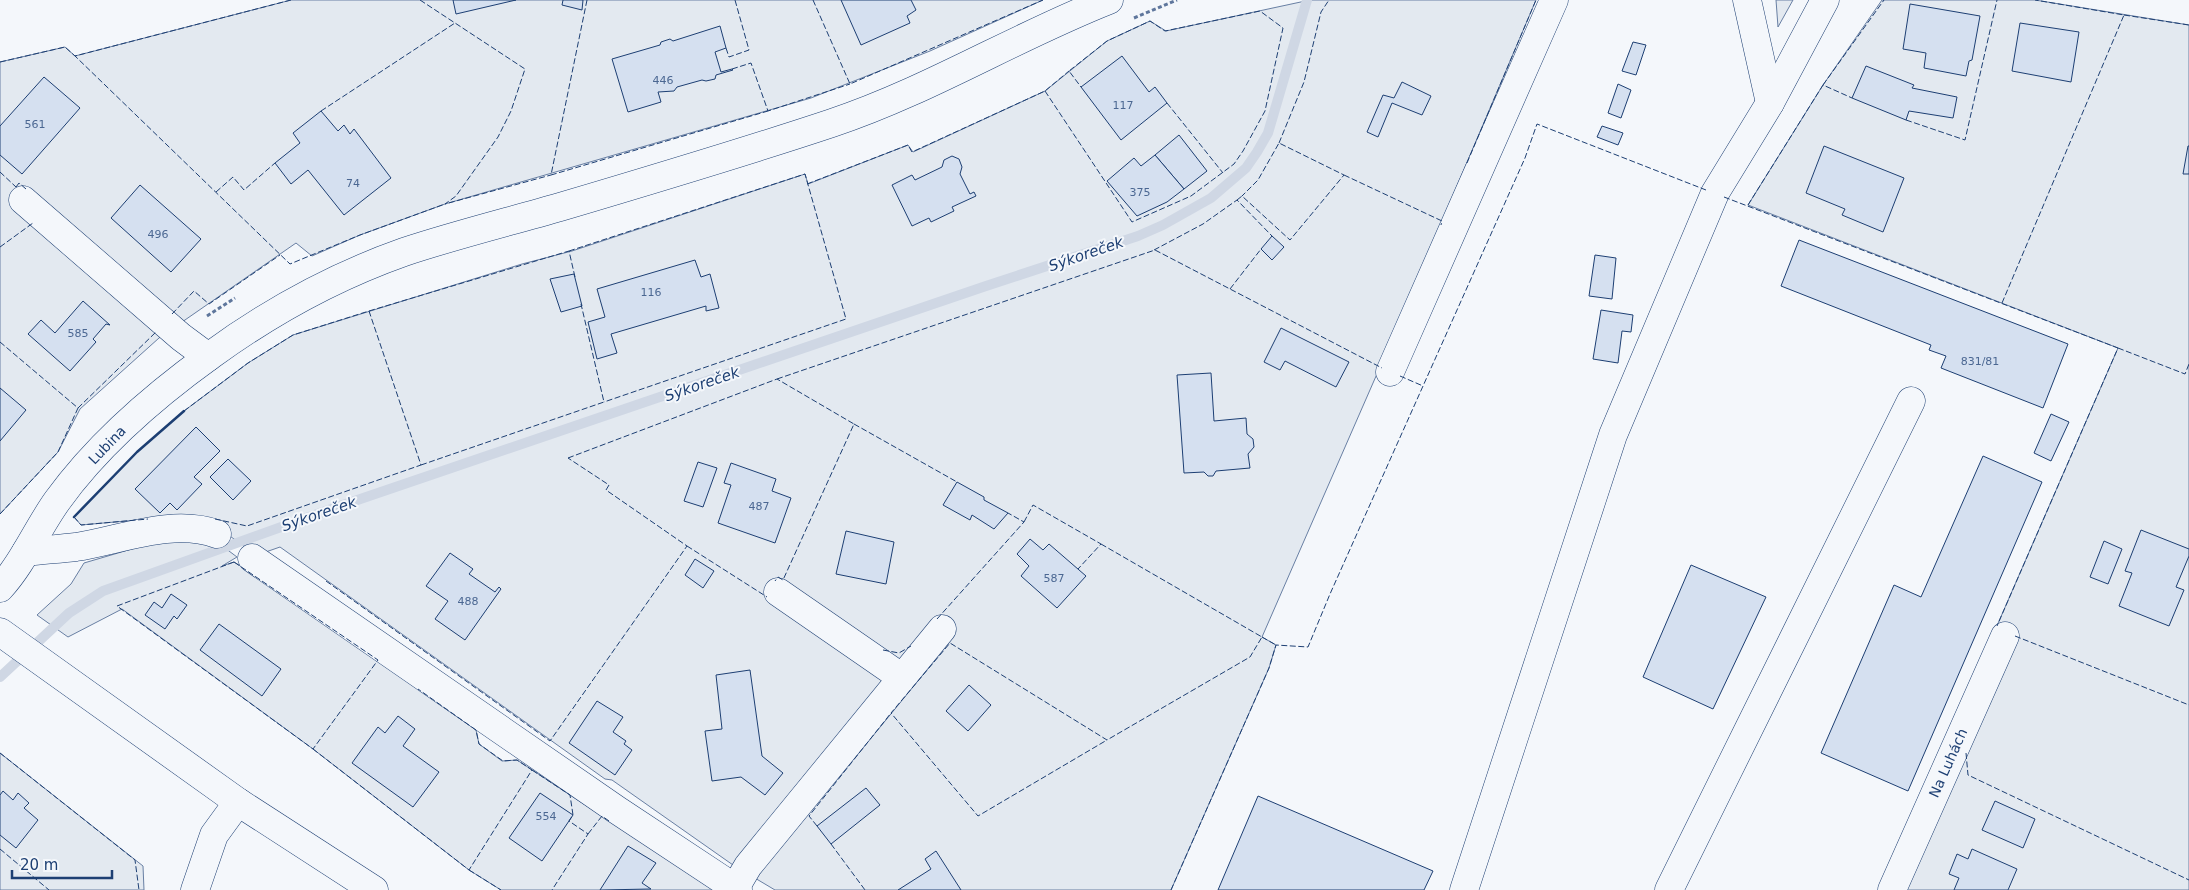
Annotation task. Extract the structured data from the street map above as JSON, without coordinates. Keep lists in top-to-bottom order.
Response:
{
  "streets": {
    "street": ["Lubina", "Na Luhách"]
  },
  "water": ["Sýkoreček"],
  "house_numbers": [
    "446",
    "117",
    "561",
    "74",
    "375",
    "496",
    "116",
    "585",
    "831/81",
    "487",
    "587",
    "488",
    "554"
  ],
  "scale_bar": "20 m"
}
